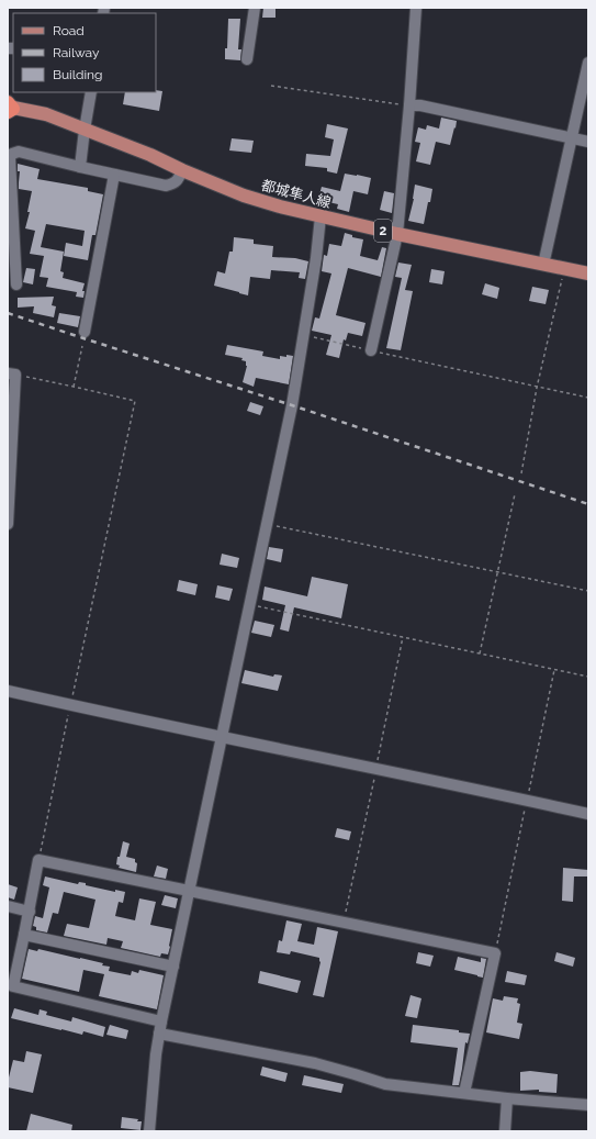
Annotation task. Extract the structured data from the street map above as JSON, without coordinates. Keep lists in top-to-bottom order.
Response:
{
  "streets": {
    "main road": ["都城隼人線", "2"]
  },
  "legend": ["Road", "Railway", "Building"]
}
